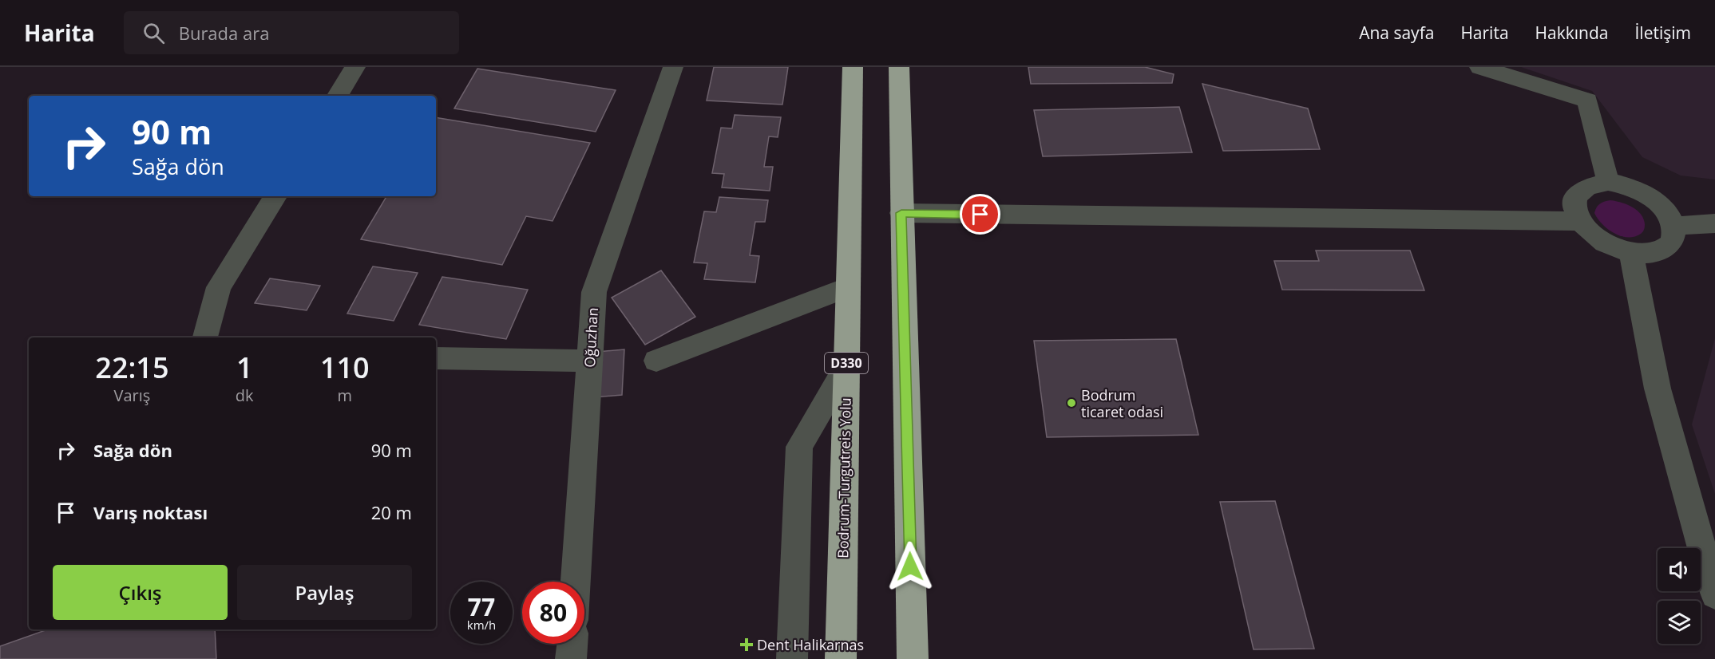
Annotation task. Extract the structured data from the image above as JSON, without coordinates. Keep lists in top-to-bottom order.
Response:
{
  "streets": {
    "highway": ["D330", "Bodrum-Turgutreis Yolu"],
    "street": ["Oğuzhan"]
  },
  "places": {
    "other": ["Bodrum ticaret odasi"],
    "health": ["Dent Halikarnas"]
  },
  "page": {
    "header": "Harita",
    "search": "Burada ara",
    "nav": [
      "Ana sayfa",
      "Harita",
      "Hakkında",
      "İletişim"
    ],
    "turn": ["90 m", "Sağa dön"],
    "eta": [
      "22:15",
      "Varış",
      "1",
      "dk",
      "110",
      "m"
    ],
    "list": [
      {
        "name": "Sağa dön",
        "value": "90 m"
      },
      {
        "name": "Varış noktası",
        "value": "20 m"
      }
    ],
    "buttons": ["Çıkış", "Paylaş"],
    "speed": "77 km/h",
    "limit": "80"
  }
}
